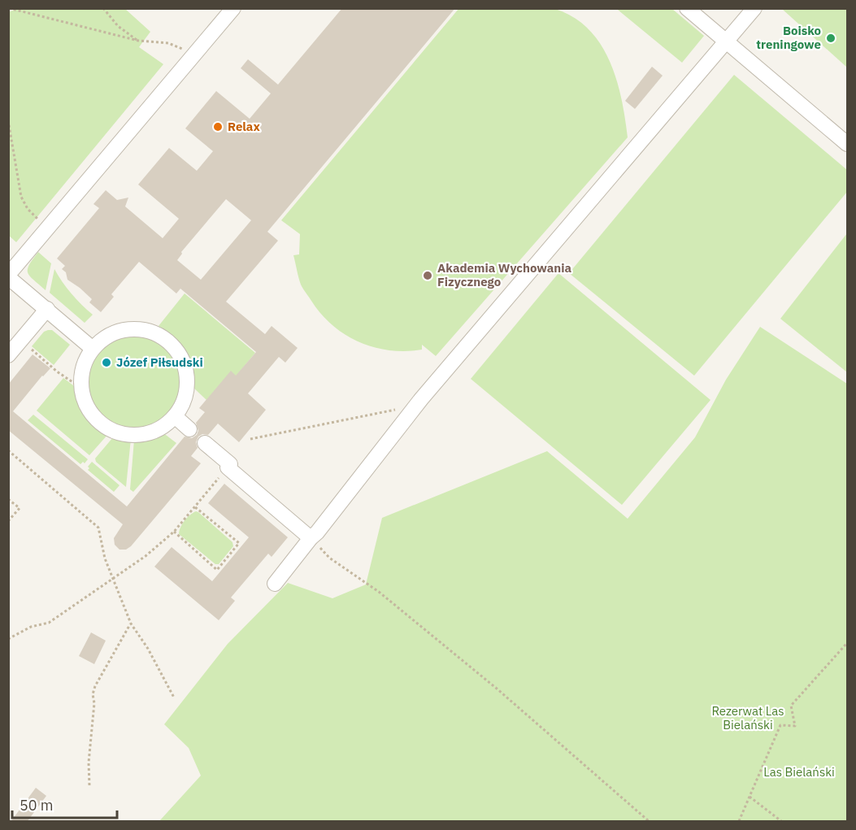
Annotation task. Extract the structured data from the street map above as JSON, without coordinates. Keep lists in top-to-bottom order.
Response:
{
  "parks": ["Rezerwat Las Bielański", "Las Bielański"],
  "places": [
    "Boisko treningowe",
    "Relax",
    "Akademia Wychowania Fizycznego",
    "Józef Piłsudski"
  ],
  "scale_bar": "50 m"
}
